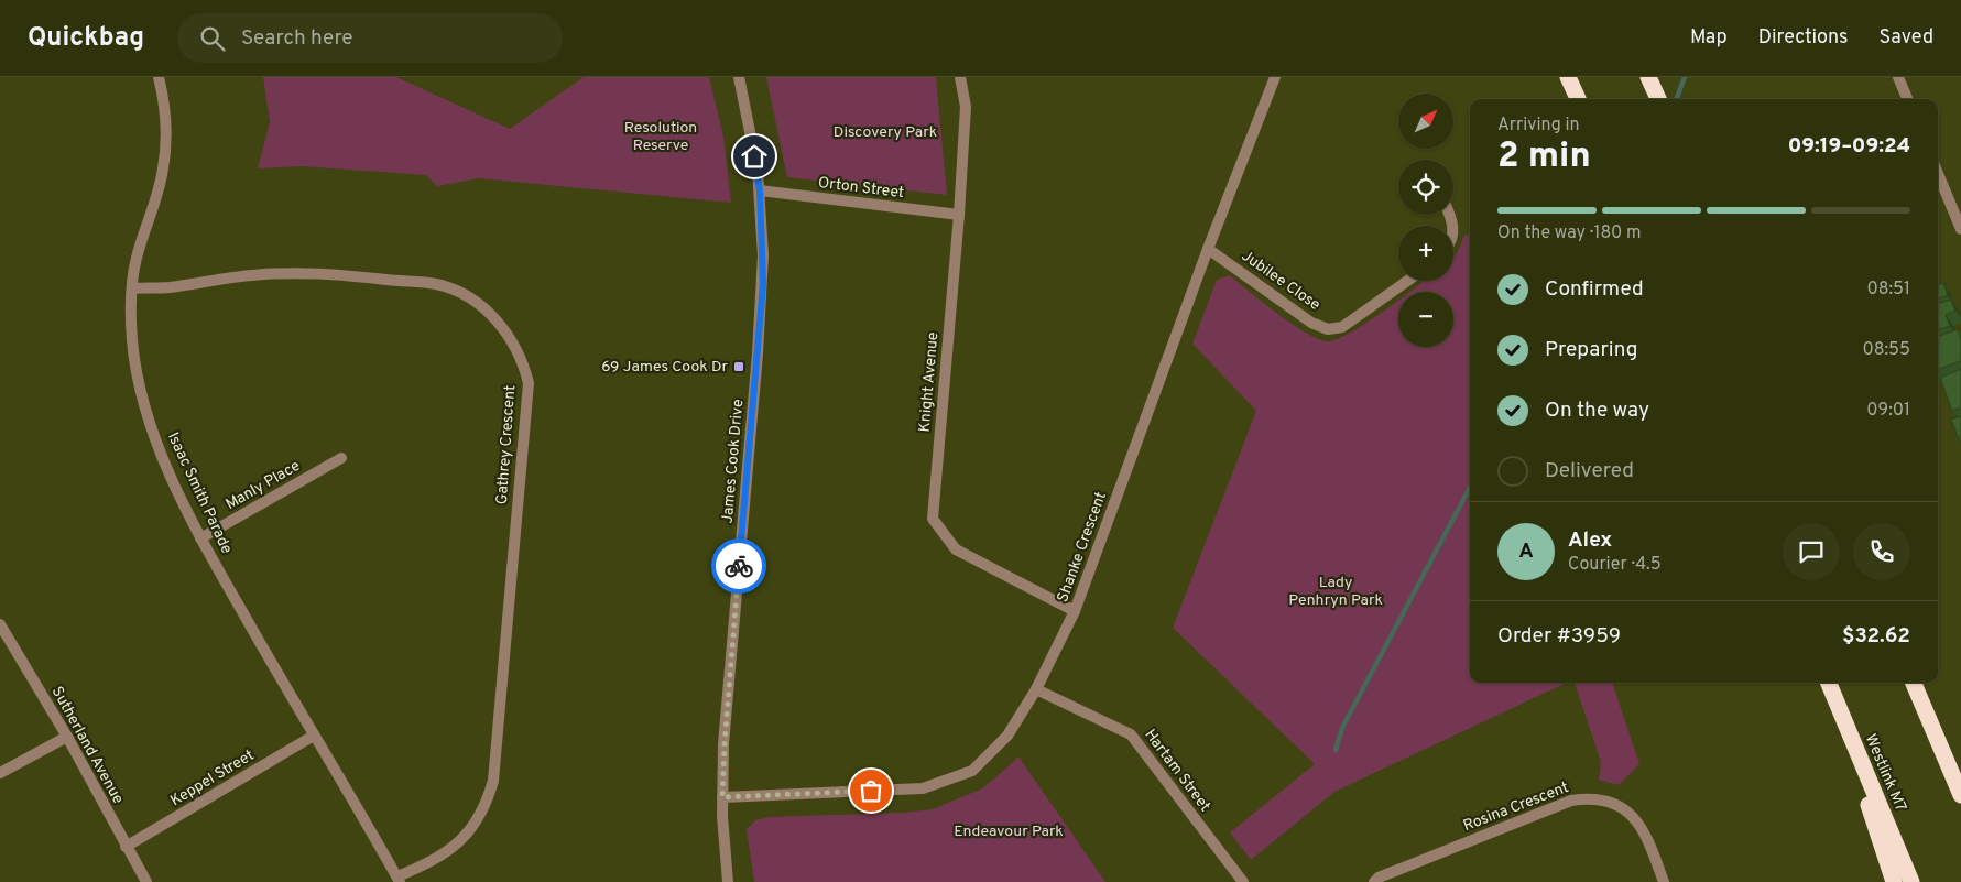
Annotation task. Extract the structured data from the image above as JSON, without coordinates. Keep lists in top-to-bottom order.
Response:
{
  "streets": {
    "highway": ["Westlink M7"],
    "street": [
      "Orton Street",
      "Jubilee Close",
      "Knight Avenue",
      "Gathrey Crescent",
      "James Cook Drive",
      "Manly Place",
      "Isaac Smith Parade",
      "Shanke Crescent",
      "Sutherland Avenue",
      "Hartam Street",
      "Keppel Street",
      "Rosina Crescent"
    ]
  },
  "crossings": [
    ["Orton Street", "Knight Avenue"],
    ["Orton Street", "James Cook Drive"],
    ["Jubilee Close", "Shanke Crescent"],
    ["Knight Avenue", "Shanke Crescent"],
    ["Gathrey Crescent", "Isaac Smith Parade"],
    ["James Cook Drive", "Shanke Crescent"],
    ["Manly Place", "Isaac Smith Parade"],
    ["Isaac Smith Parade", "Keppel Street"],
    ["Shanke Crescent", "Hartam Street"],
    ["Sutherland Avenue", "Keppel Street"]
  ],
  "parks": [
    "Resolution Reserve",
    "Discovery Park",
    "Lady Penhryn Park",
    "Endeavour Park"
  ],
  "places": {
    "transit": ["69 James Cook Dr"]
  },
  "north": "top right",
  "page": {
    "header": "Quickbag",
    "search": "Search here",
    "nav": ["Map", "Directions", "Saved"],
    "map_buttons": ["+", "−"],
    "heading": ["2 min", "Arriving in", "09:19–09:24"],
    "panel": [
      "Alex",
      "Courier · 4.5",
      "Order #3959",
      "$32.62"
    ],
    "bar": "On the way · 180 m",
    "list": [
      ["Confirmed", "08:51"],
      ["Preparing", "08:55"],
      ["On the way", "09:01"],
      "Delivered"
    ],
    "round": "A"
  }
}
